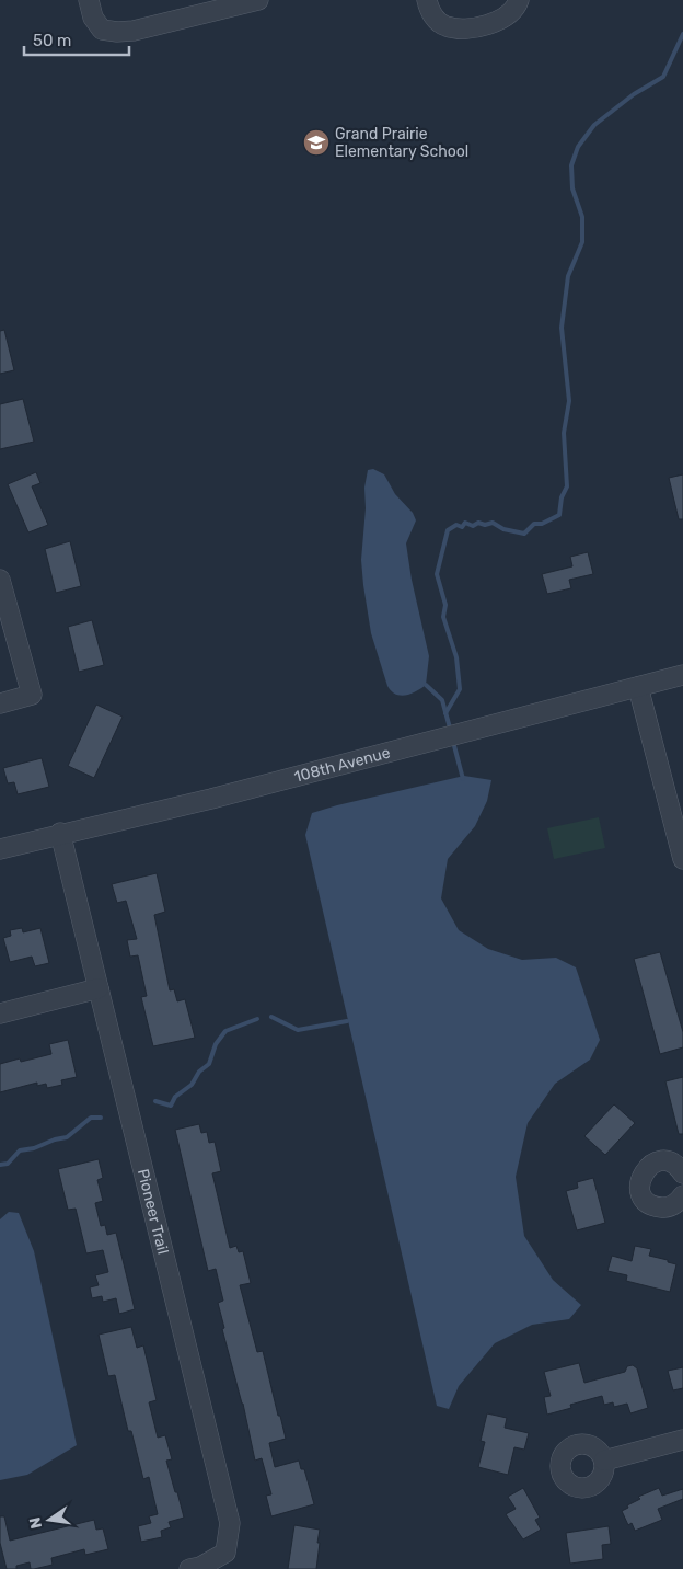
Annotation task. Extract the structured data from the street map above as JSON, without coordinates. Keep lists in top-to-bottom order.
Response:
{
  "streets": {
    "street": ["108th Avenue", "Pioneer Trail"]
  },
  "crossings": [
    ["108th Avenue", "Pioneer Trail"]
  ],
  "places": {
    "school or university": ["Grand Prairie Elementary School"]
  },
  "scale_bar": "50 m",
  "north": "left"
}
